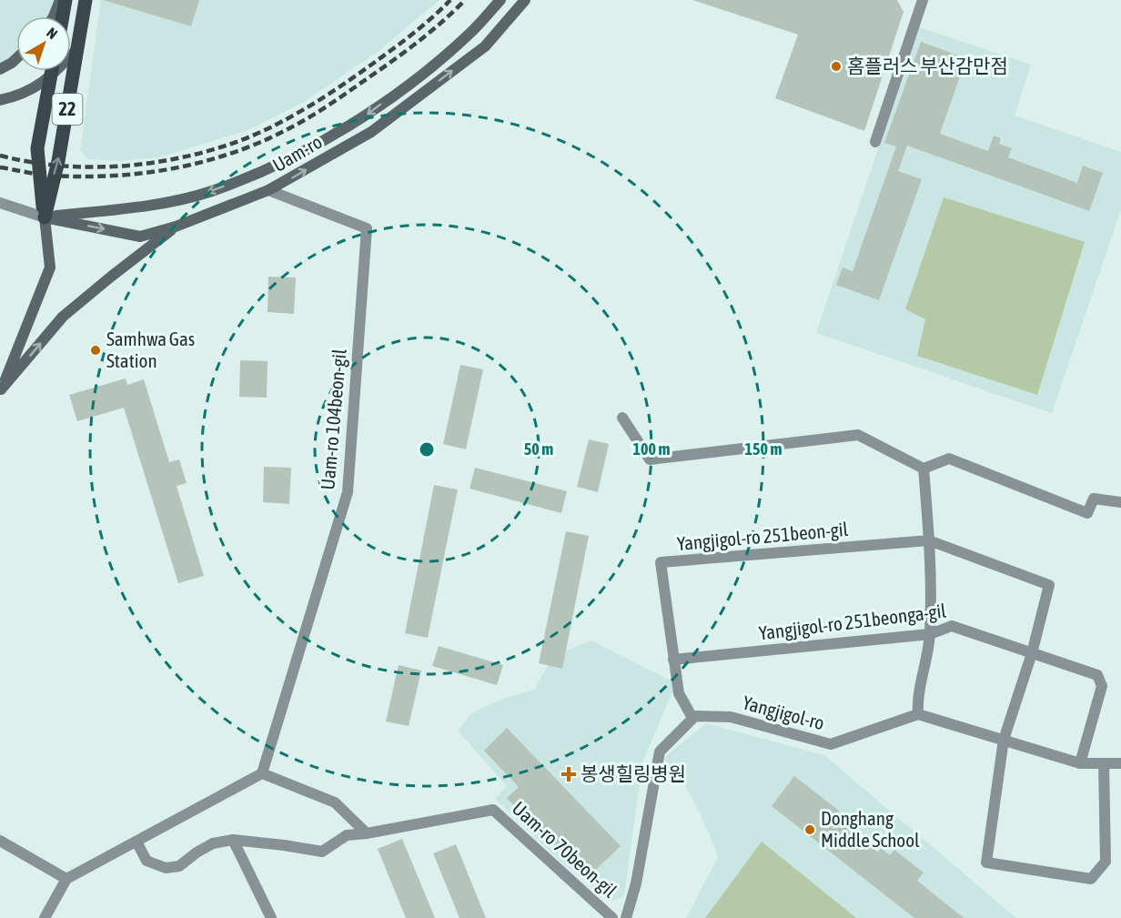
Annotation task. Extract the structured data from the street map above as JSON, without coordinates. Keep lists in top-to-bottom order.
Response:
{
  "streets": {
    "main road": ["22", "Uam-ro"],
    "street": [
      "Uam-ro 104beon-gil",
      "Yangjigol-ro 251beon-gil",
      "Yangjigol-ro 251beonga-gil",
      "Yangjigol-ro",
      "Uam-ro 70beon-gil"
    ]
  },
  "crossings": [
    ["22", "Uam-ro"],
    ["Uam-ro", "Uam-ro 104beon-gil"],
    ["Yangjigol-ro 251beon-gil", "Yangjigol-ro 251beonga-gil"],
    ["Yangjigol-ro 251beon-gil", "Yangjigol-ro"]
  ],
  "places": {
    "other": ["홈플러스 부산감만점", "Samhwa Gas Station", "Donghang Middle School"],
    "health": ["봉생힐링병원"]
  },
  "north": "top right",
  "rings": ["50 m", "100 m", "150 m"]
}
